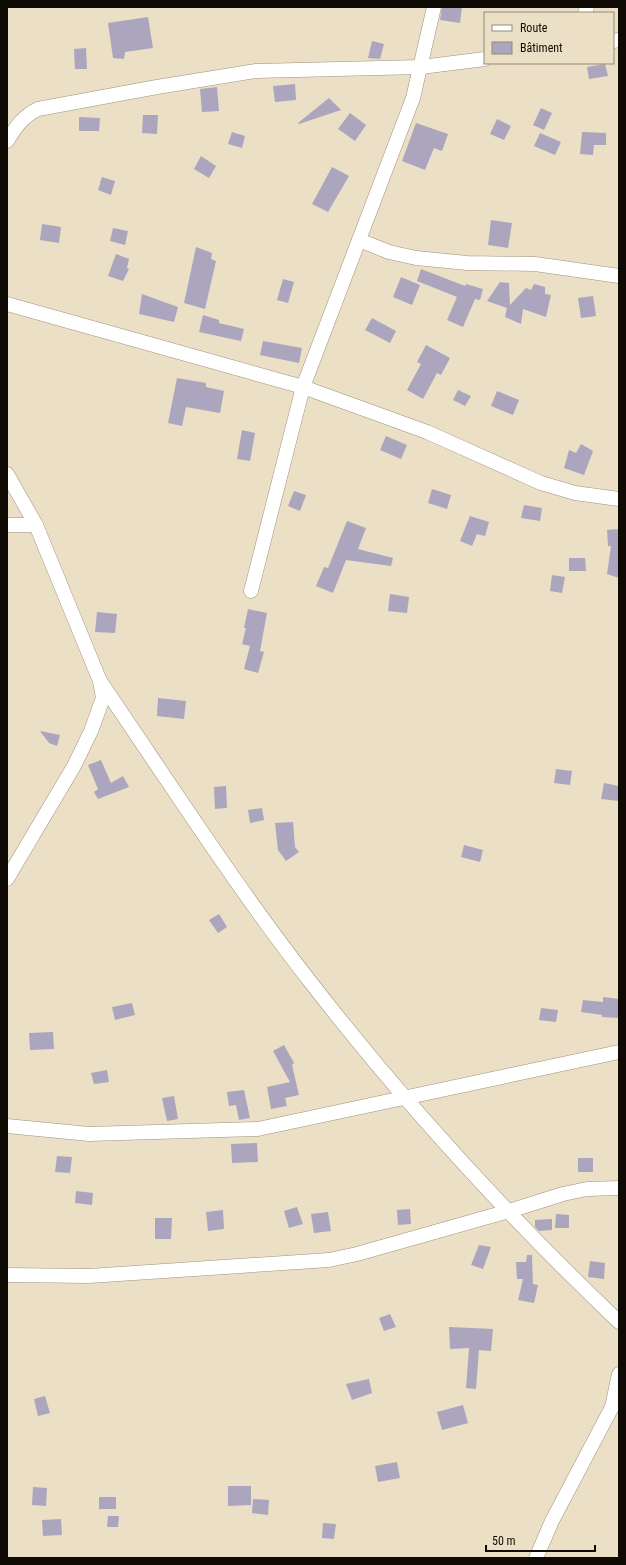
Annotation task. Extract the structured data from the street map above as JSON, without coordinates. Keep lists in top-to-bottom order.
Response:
{
  "legend": ["Route", "Bâtiment"],
  "scale_bar": "50 m"
}
